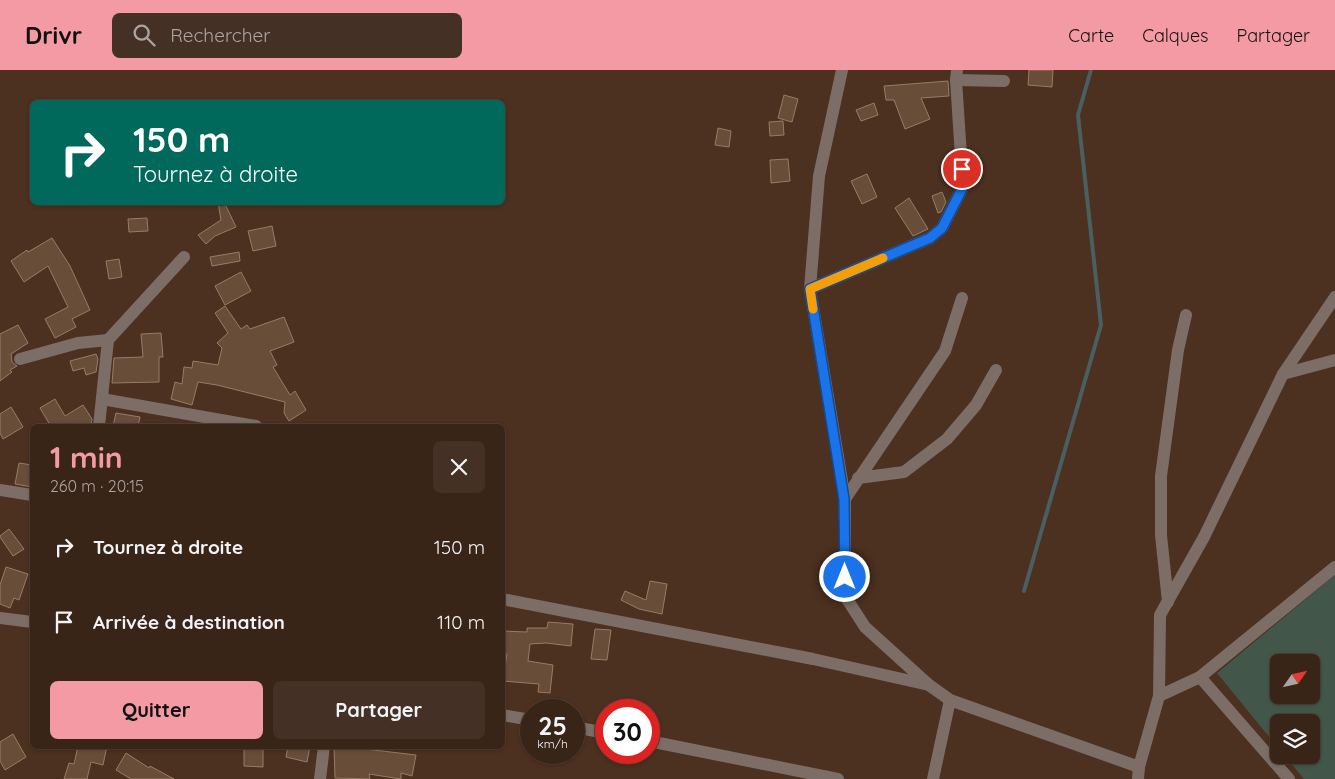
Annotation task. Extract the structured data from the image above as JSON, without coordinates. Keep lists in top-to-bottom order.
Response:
{
  "north": "top right",
  "page": {
    "header": "Drivr",
    "search": "Rechercher",
    "nav": ["Carte", "Calques", "Partager"],
    "turn": ["150 m", "Tournez à droite"],
    "heading": ["1 min", "260 m · 20:15"],
    "list": [
      {
        "name": "Tournez à droite",
        "value": "150 m"
      },
      {
        "name": "Arrivée à destination",
        "value": "110 m"
      }
    ],
    "buttons": ["Quitter", "Partager"],
    "speed": "25 km/h",
    "limit": "30"
  }
}
